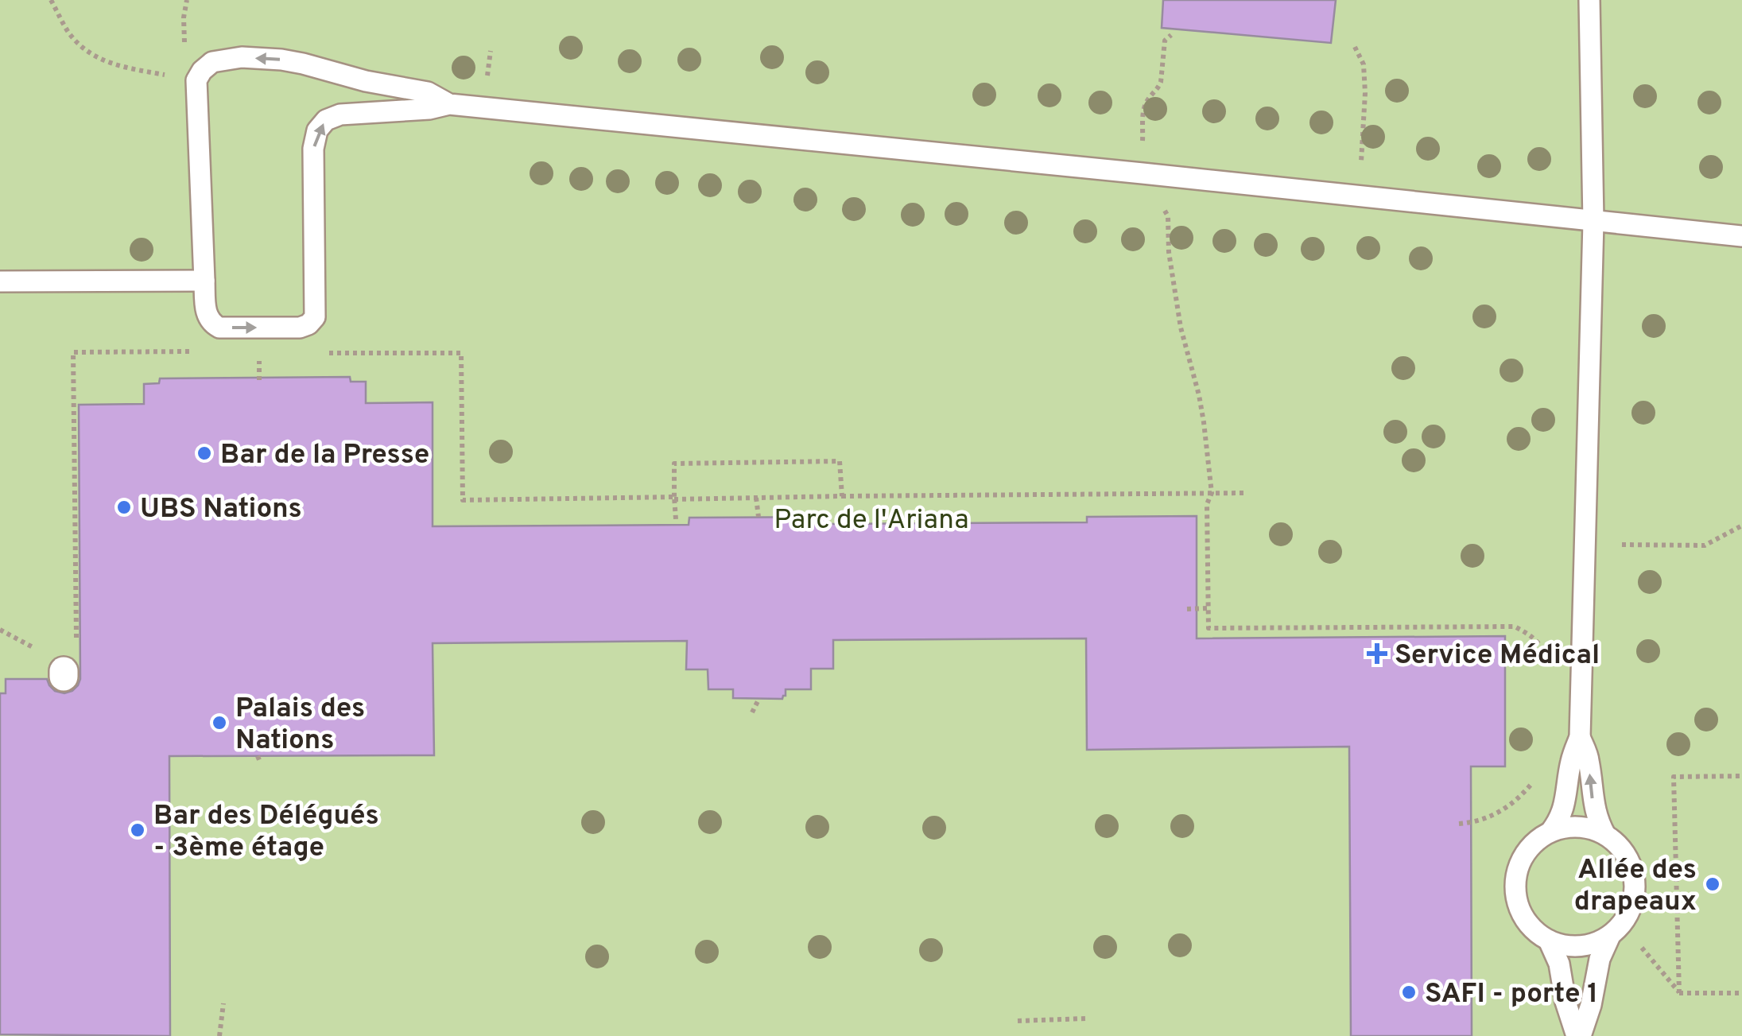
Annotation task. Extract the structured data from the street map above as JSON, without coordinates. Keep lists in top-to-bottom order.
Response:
{
  "parks": ["Parc de l'Ariana"],
  "places": {
    "other": [
      "Bar de la Presse",
      "UBS Nations",
      "Palais des Nations",
      "Bar des Délégués - 3ème étage",
      "Allée des drapeaux",
      "SAFI - porte 1"
    ],
    "health": ["Service Médical"]
  }
}
